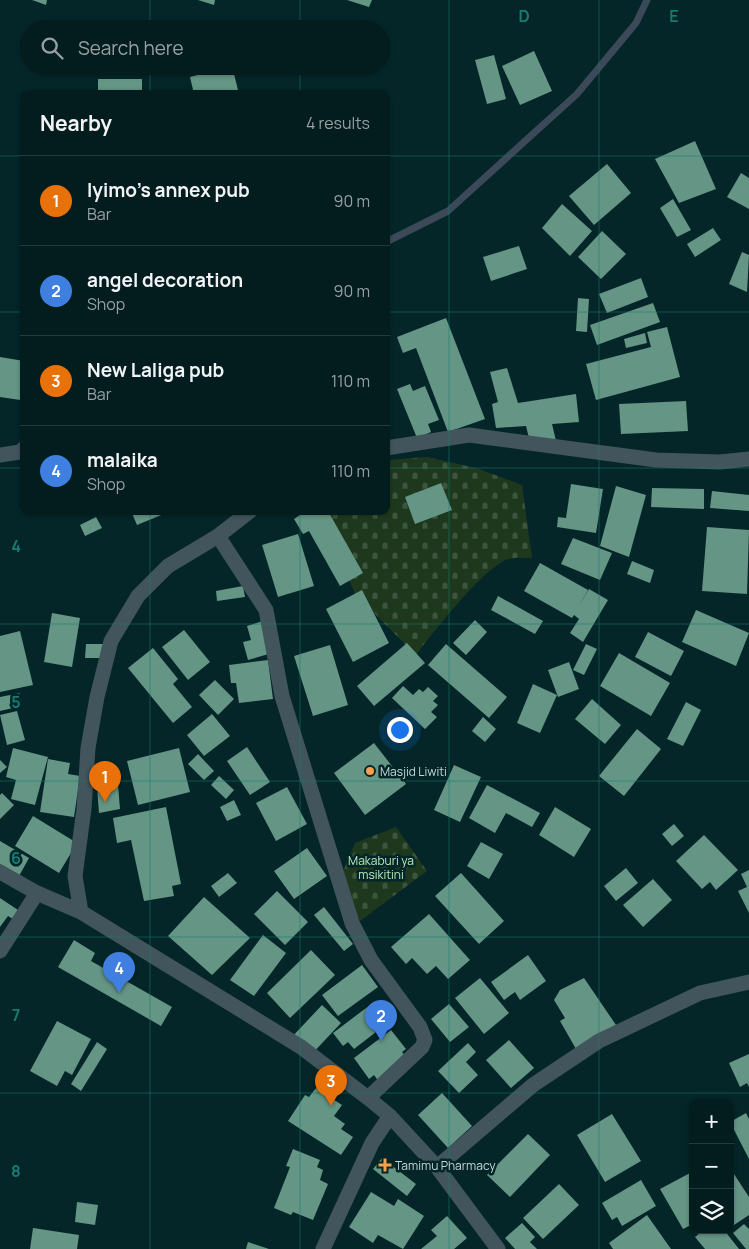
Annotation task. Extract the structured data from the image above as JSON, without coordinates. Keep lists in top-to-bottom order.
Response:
{
  "parks": ["Makaburi ya msikitini"],
  "places": {
    "other": ["Masjid Liwiti"],
    "health": ["Tamimu Pharmacy"]
  },
  "page": {
    "search": "Search here",
    "heading": ["Nearby", "4 results"],
    "list": [
      {
        "mark": "1",
        "name": "lyimo's annex pub",
        "note": "Bar",
        "value": "90 m"
      },
      {
        "mark": "2",
        "name": "angel decoration",
        "note": "Shop",
        "value": "90 m"
      },
      {
        "mark": "3",
        "name": "New Laliga pub",
        "note": "Bar",
        "value": "110 m"
      },
      {
        "mark": "4",
        "name": "malaika",
        "note": "Shop",
        "value": "110 m"
      }
    ],
    "pins": [
      "1",
      "4",
      "2",
      "3"
    ],
    "map_buttons": ["+", "−"]
  },
  "grid": {
    "columns": ["D", "E"],
    "rows": [
      "4",
      "5",
      "6",
      "7",
      "8"
    ]
  }
}
